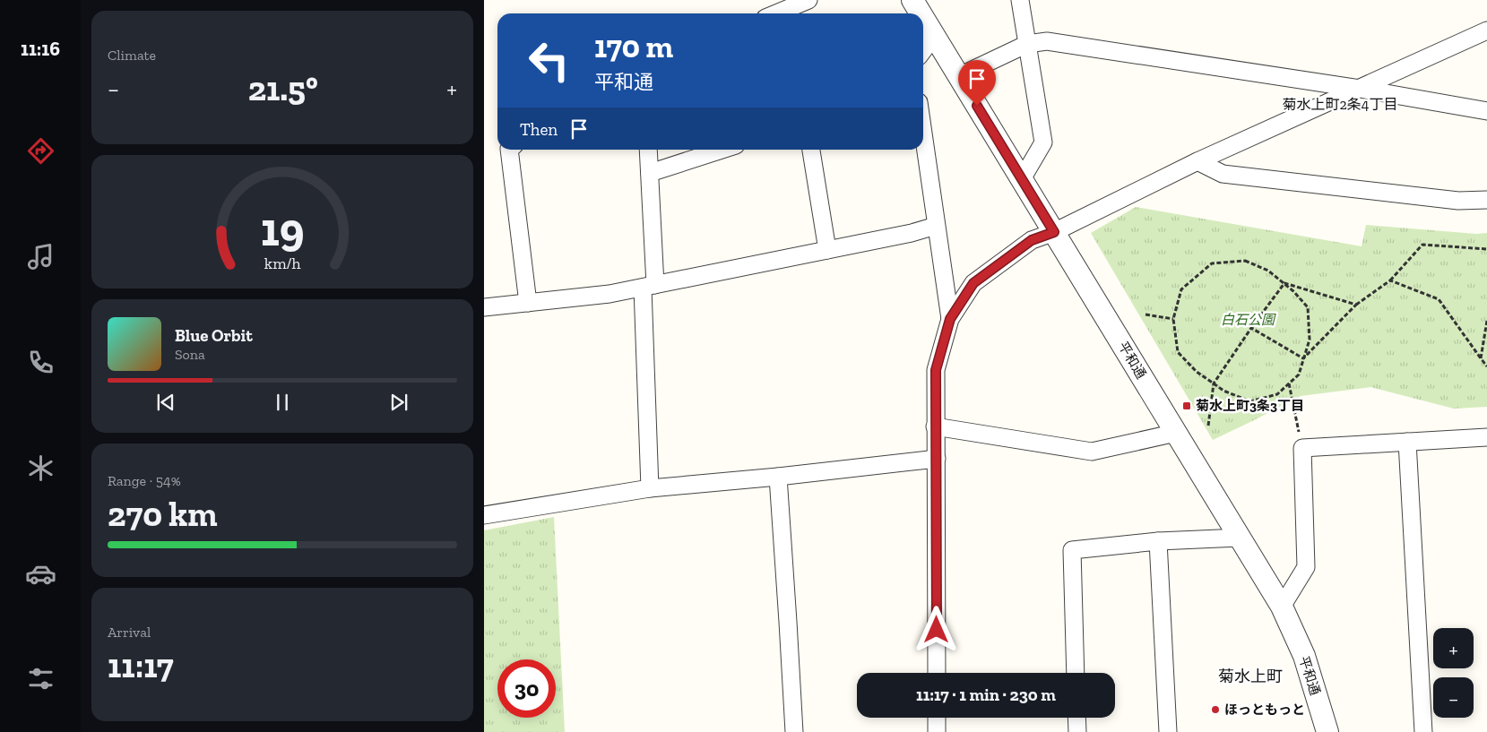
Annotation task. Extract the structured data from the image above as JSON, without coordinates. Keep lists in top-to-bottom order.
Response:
{
  "streets": {
    "street": ["平和通"]
  },
  "districts": ["菊水上町2条4丁目", "菊水上町"],
  "parks": ["白石公園"],
  "places": {
    "transit": ["菊水上町3条3丁目"],
    "other": ["ほっともっと"]
  },
  "page": {
    "tabs": "11:16",
    "tile": [
      "Climate",
      ["Range · 54%", "270 km"],
      ["Arrival", "11:17"]
    ],
    "turn": ["170 m", "平和通"],
    "heat": ["−", "21.5°", "+"],
    "then": "Then",
    "song": ["Blue Orbit", "Sona"],
    "map_buttons": ["+", "−"],
    "limit": "30",
    "trip": "11:17 · 1 min · 230 m",
    "gauge": ["19", "km/h"]
  }
}
